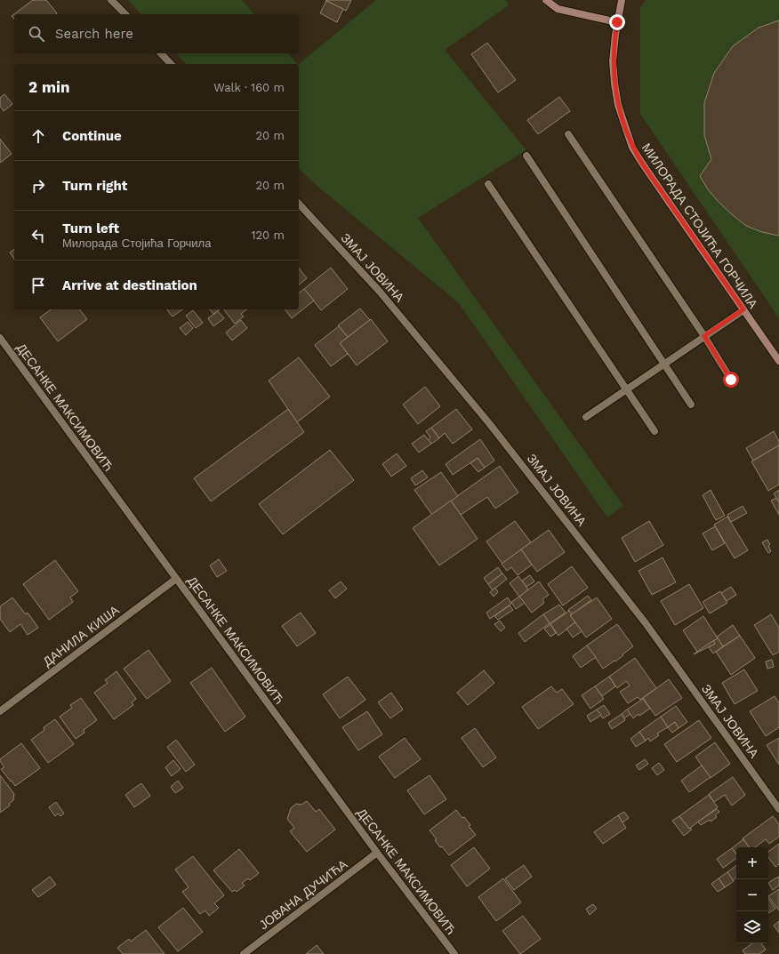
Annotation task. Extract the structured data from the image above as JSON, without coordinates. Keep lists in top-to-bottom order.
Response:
{
  "streets": {
    "street": [
      "МИЛОРАДА СТОЈИЋА ГОРЧИЛА",
      "ЗМАЈ ЈОВИНА",
      "ДЕСАНКЕ МАКСИМОВИЋ",
      "ДАНИЛА КИША",
      "ЈОВАНА ДУЧИЋА"
    ]
  },
  "crossings": [
    ["ДЕСАНКЕ МАКСИМОВИЋ", "ДАНИЛА КИША"],
    ["ДЕСАНКЕ МАКСИМОВИЋ", "ЈОВАНА ДУЧИЋА"]
  ],
  "page": {
    "search": "Search here",
    "heading": ["2 min", "Walk · 160 m"],
    "list": [
      ["Continue", "20 m"],
      ["Turn right", "20 m"],
      ["Turn left", "Милорада Стојића Горчила", "120 m"],
      "Arrive at destination"
    ],
    "map_buttons": ["+", "−"]
  }
}
